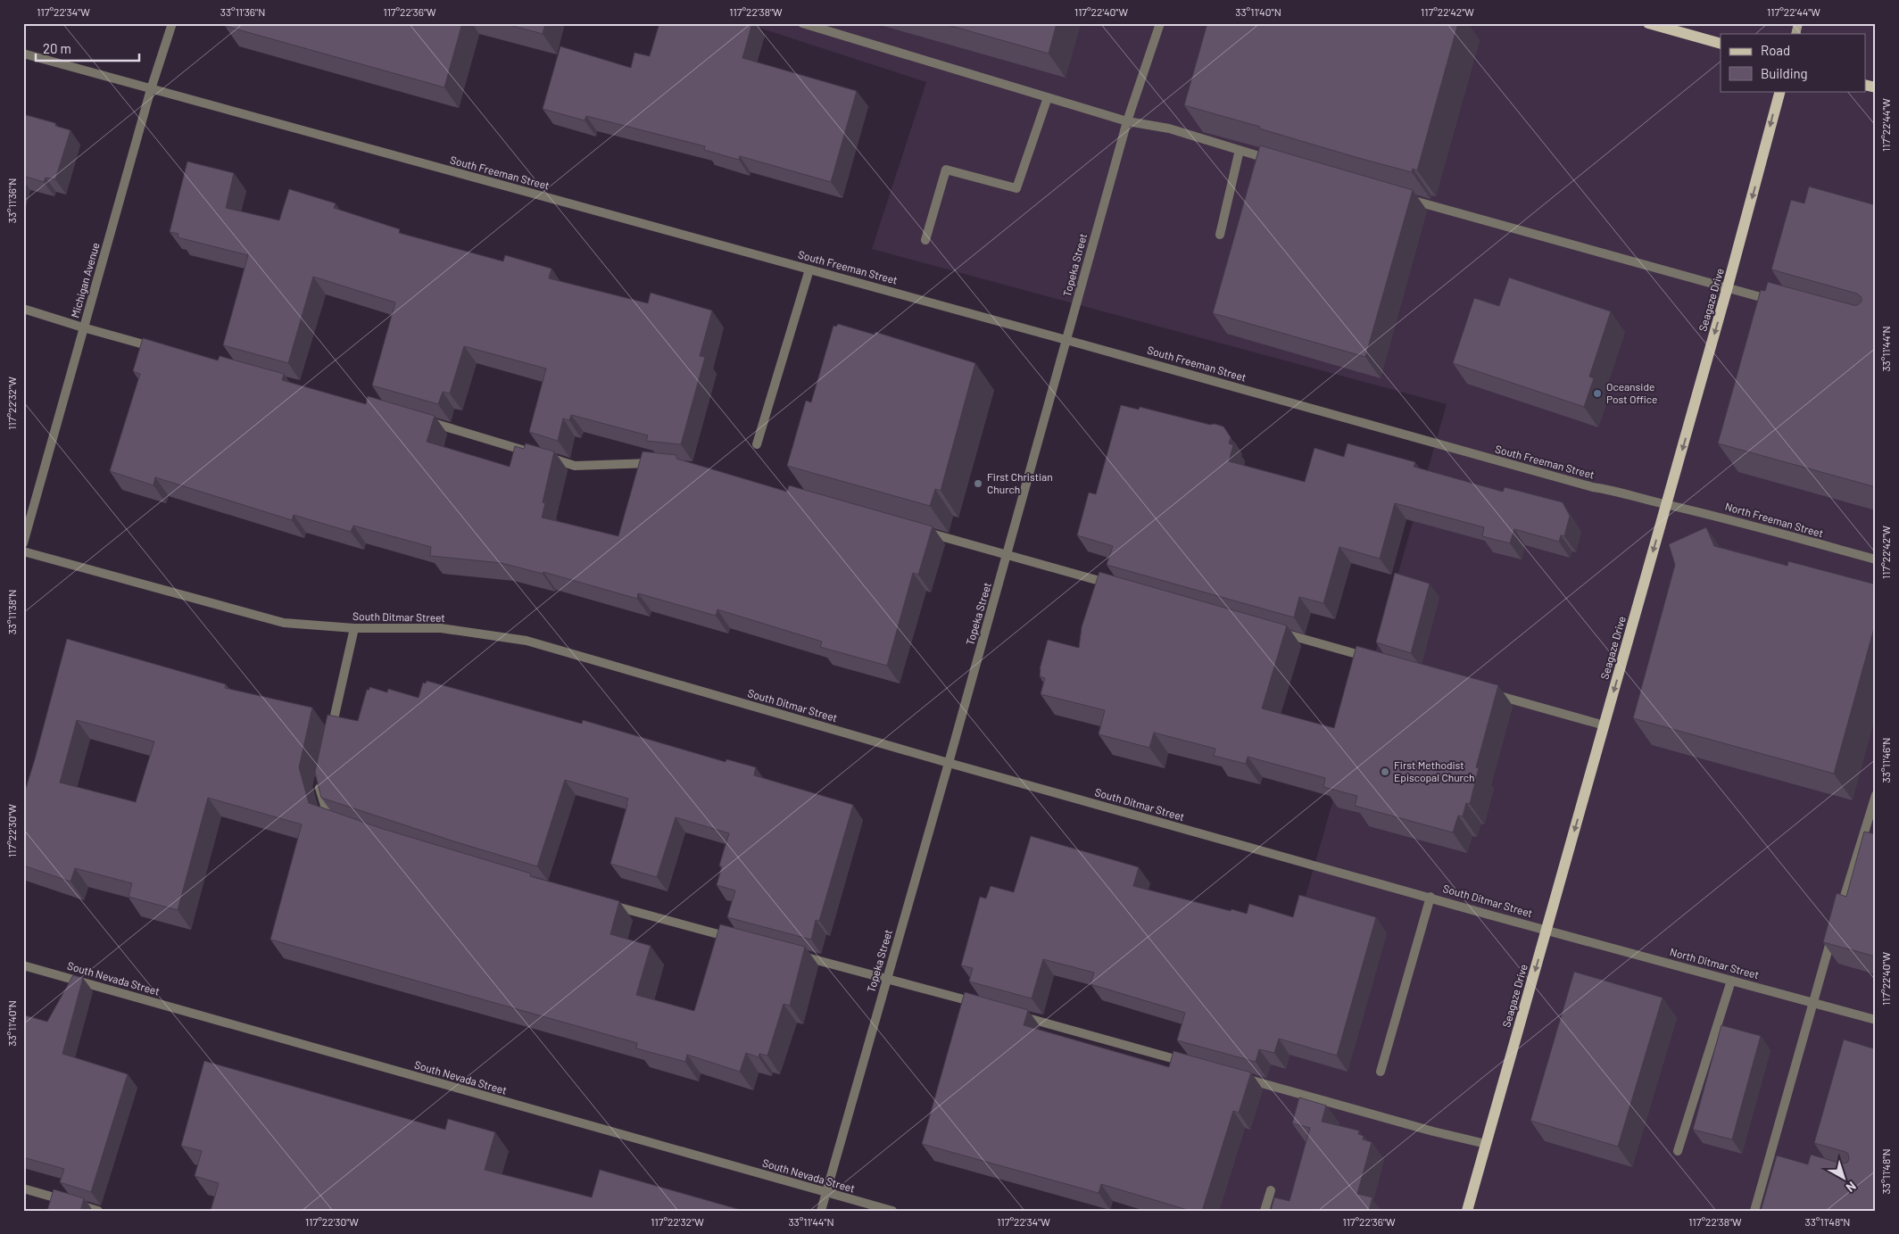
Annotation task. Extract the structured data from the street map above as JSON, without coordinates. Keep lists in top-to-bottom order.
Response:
{
  "streets": {
    "main road": ["Seagaze Drive"],
    "street": [
      "South Freeman Street",
      "Topeka Street",
      "Michigan Avenue",
      "North Freeman Street",
      "South Ditmar Street",
      "North Ditmar Street",
      "South Nevada Street"
    ]
  },
  "crossings": [
    ["South Freeman Street", "Topeka Street"],
    ["South Freeman Street", "Michigan Avenue"],
    ["South Freeman Street", "Seagaze Drive"],
    ["South Freeman Street", "North Freeman Street"],
    ["Topeka Street", "South Ditmar Street"],
    ["Topeka Street", "South Nevada Street"],
    ["Seagaze Drive", "North Freeman Street"],
    ["Seagaze Drive", "South Ditmar Street"],
    ["Seagaze Drive", "North Ditmar Street"],
    ["South Ditmar Street", "North Ditmar Street"]
  ],
  "one_way": ["Seagaze Drive"],
  "places": ["Oceanside Post Office", "First Christian Church", "First Methodist Episcopal Church"],
  "legend": ["Road", "Building"],
  "scale_bar": "20 m",
  "north": "bottom right",
  "coordinates": [
    "117°22'34\"W",
    "33°11'36\"N",
    "117°22'36\"W",
    "117°22'38\"W",
    "117°22'40\"W",
    "33°11'40\"N",
    "117°22'42\"W",
    "117°22'44\"W",
    "33°11'44\"N",
    "117°22'32\"W",
    "33°11'38\"N",
    "33°11'46\"N",
    "117°22'30\"W",
    "33°11'48\"N"
  ]
}
